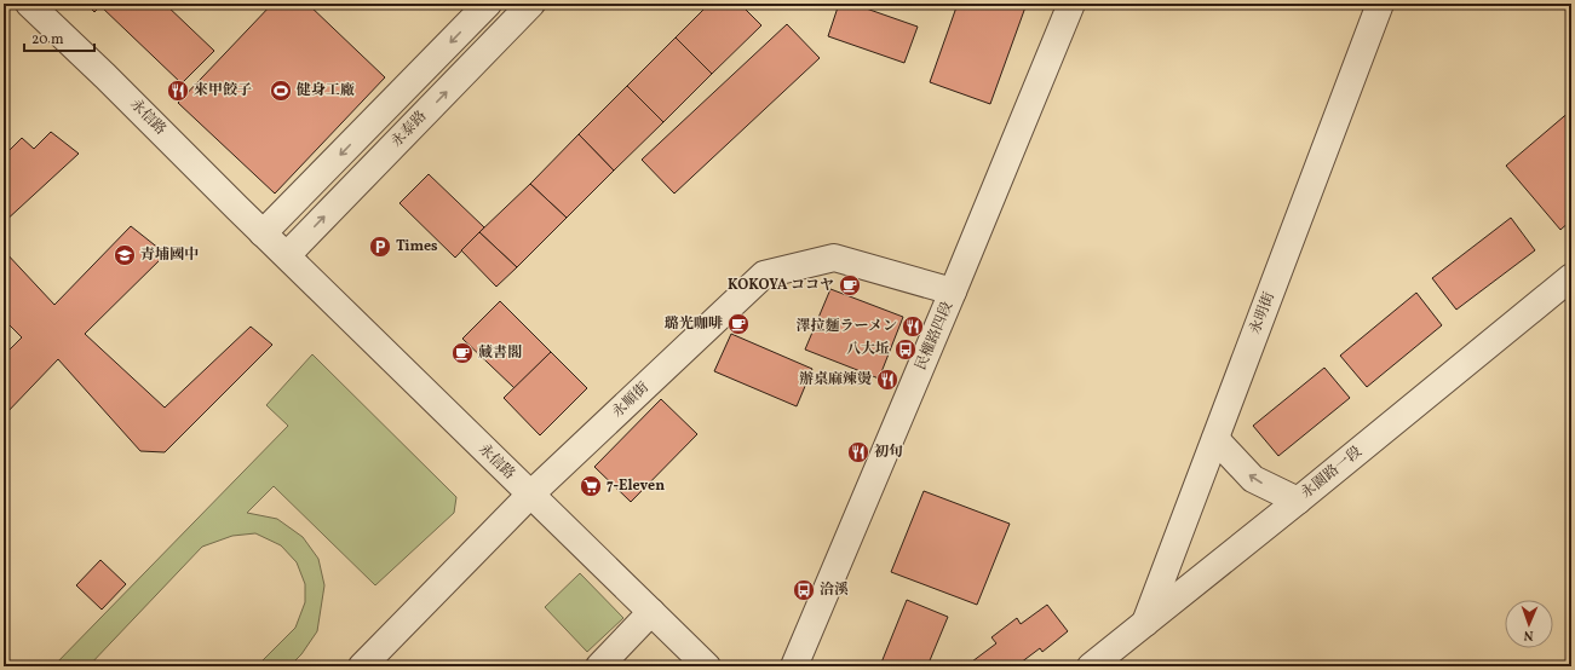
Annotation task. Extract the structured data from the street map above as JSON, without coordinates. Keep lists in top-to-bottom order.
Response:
{
  "streets": {
    "street": [
      "永信路",
      "永泰路",
      "永明街",
      "民權路四段",
      "永順街",
      "永園路一段"
    ]
  },
  "crossings": [
    ["永信路", "永泰路"],
    ["永信路", "永順街"],
    ["永明街", "永園路一段"],
    ["民權路四段", "永順街"]
  ],
  "places": {
    "restaurant": [
      "來甲餃子",
      "澤拉麵ラーメン",
      "辦桌麻辣燙",
      "初旬"
    ],
    "sports": ["健身工廠"],
    "parking": ["Times"],
    "school or university": ["青埔國中"],
    "cafe": ["KOKOYA ココヤ", "璐光咖啡", "藏書閣"],
    "bus stop": ["八大坵", "洽溪"],
    "supermarket": ["7-Eleven"]
  },
  "scale_bar": "20 m",
  "north": "bottom"
}
